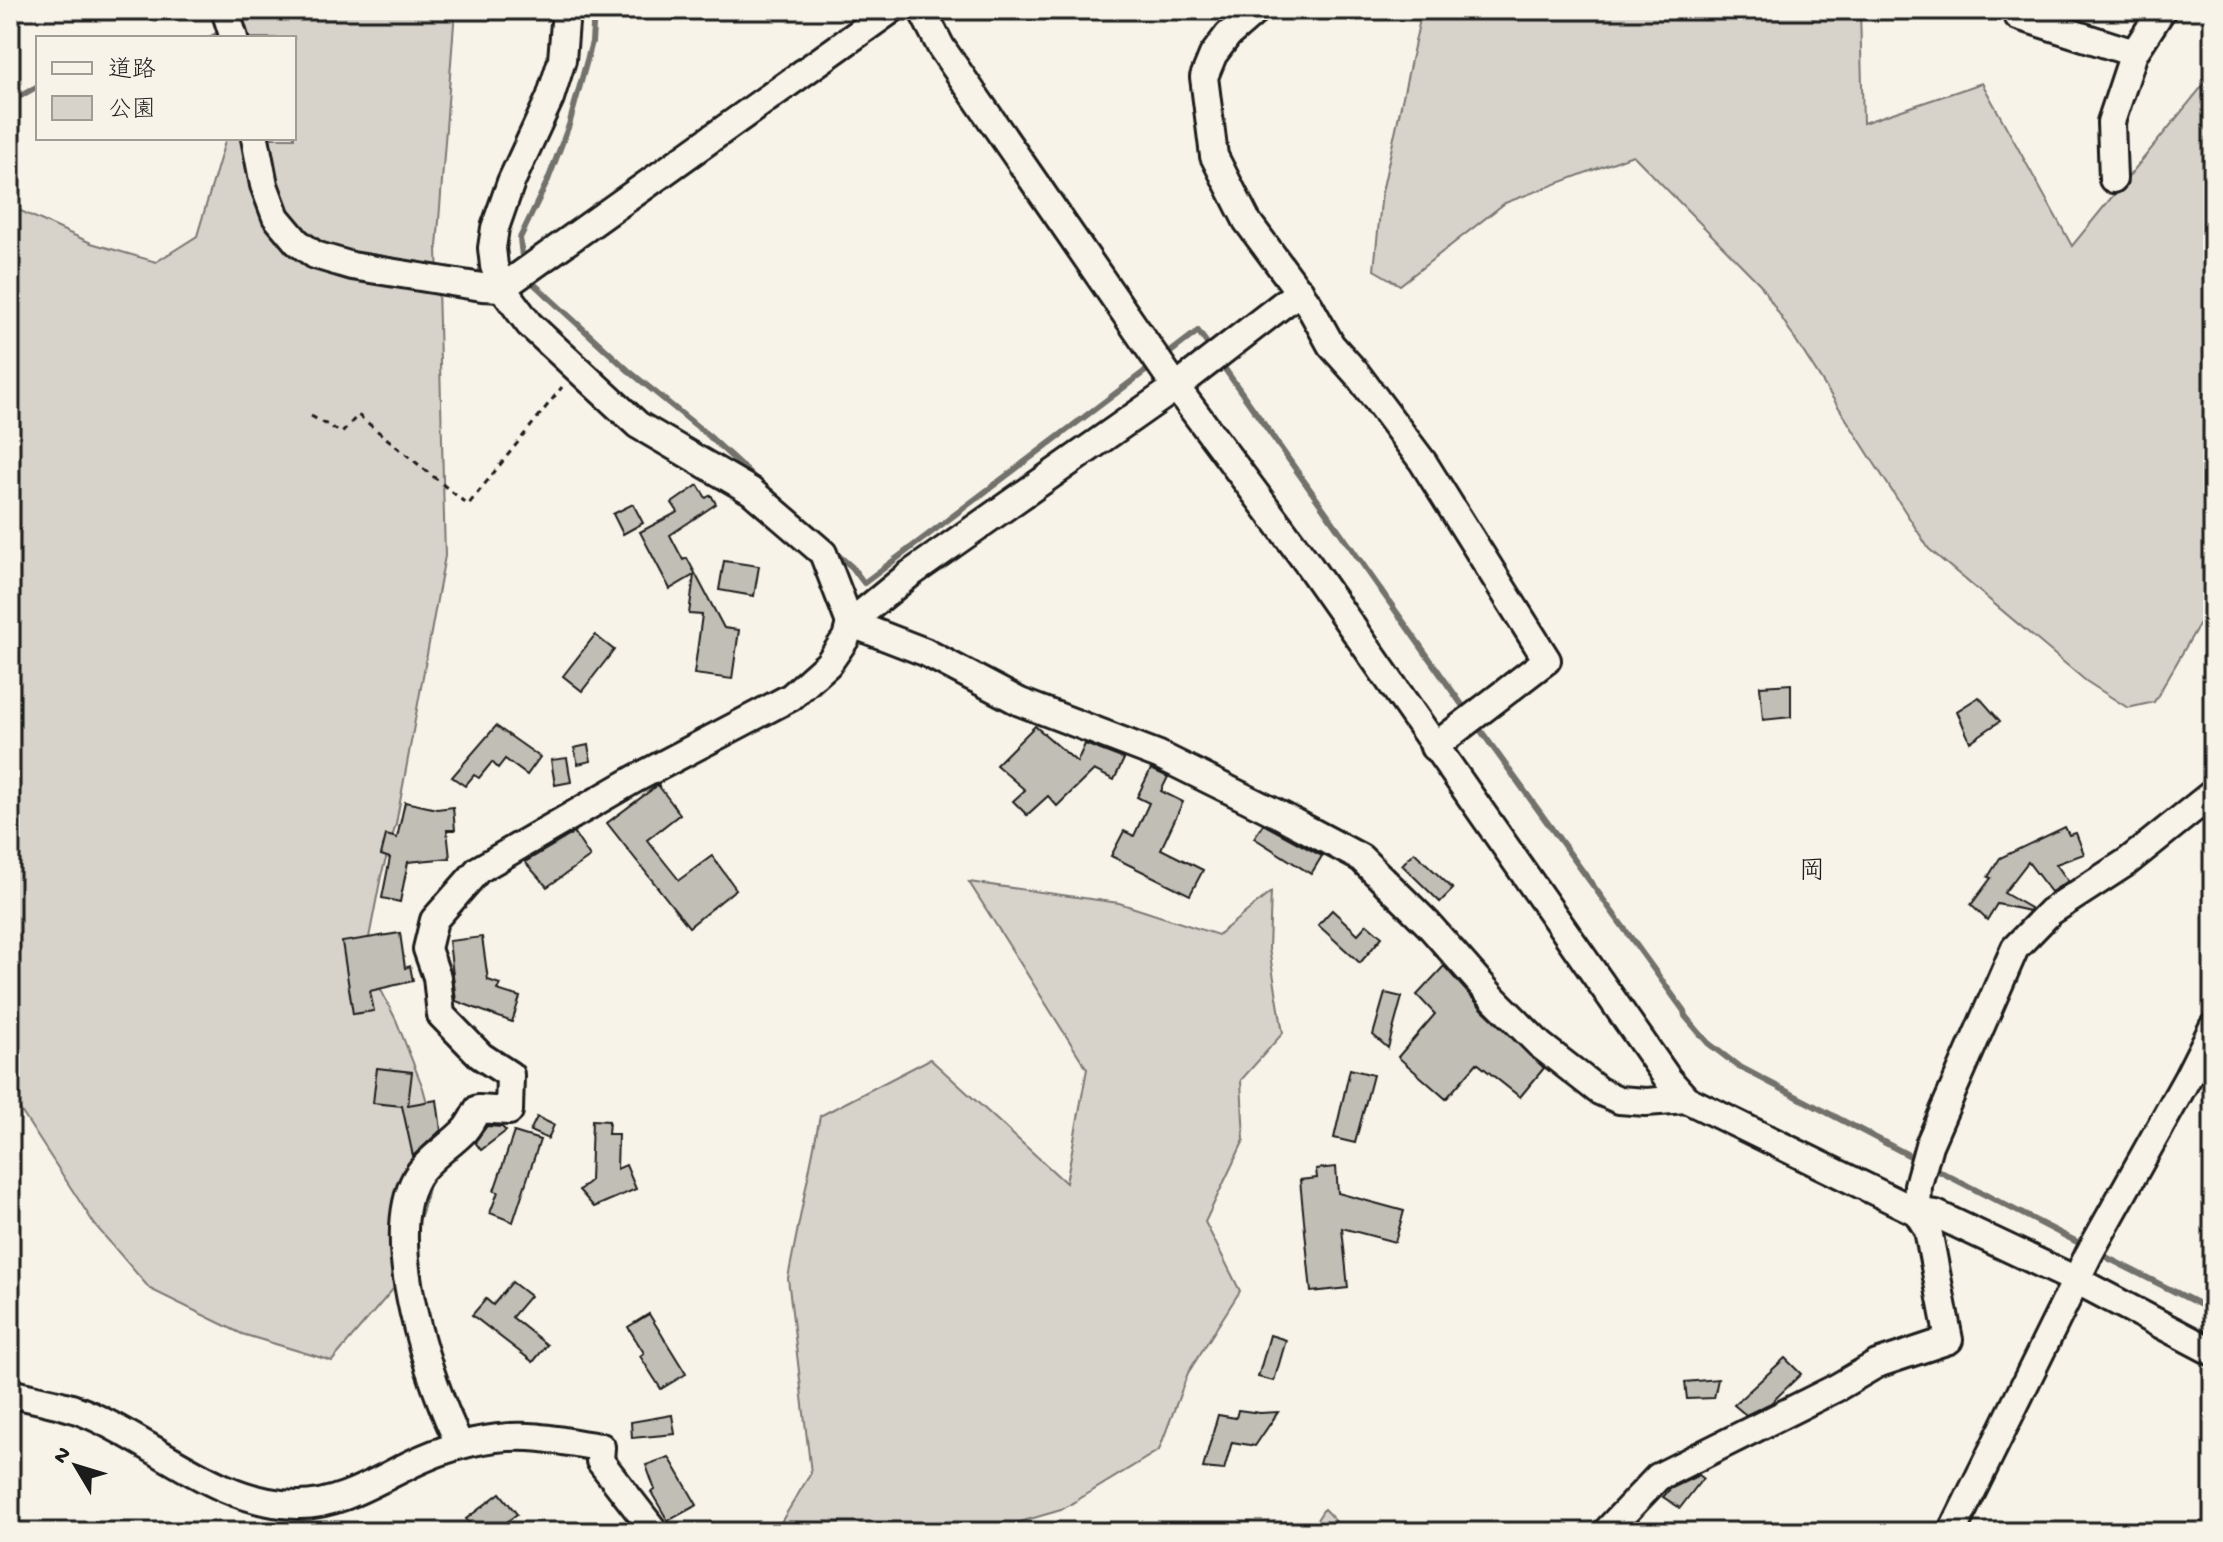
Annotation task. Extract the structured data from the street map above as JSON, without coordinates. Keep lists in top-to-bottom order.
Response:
{
  "districts": ["岡"],
  "legend": ["道路", "公園"],
  "north": "top left"
}
